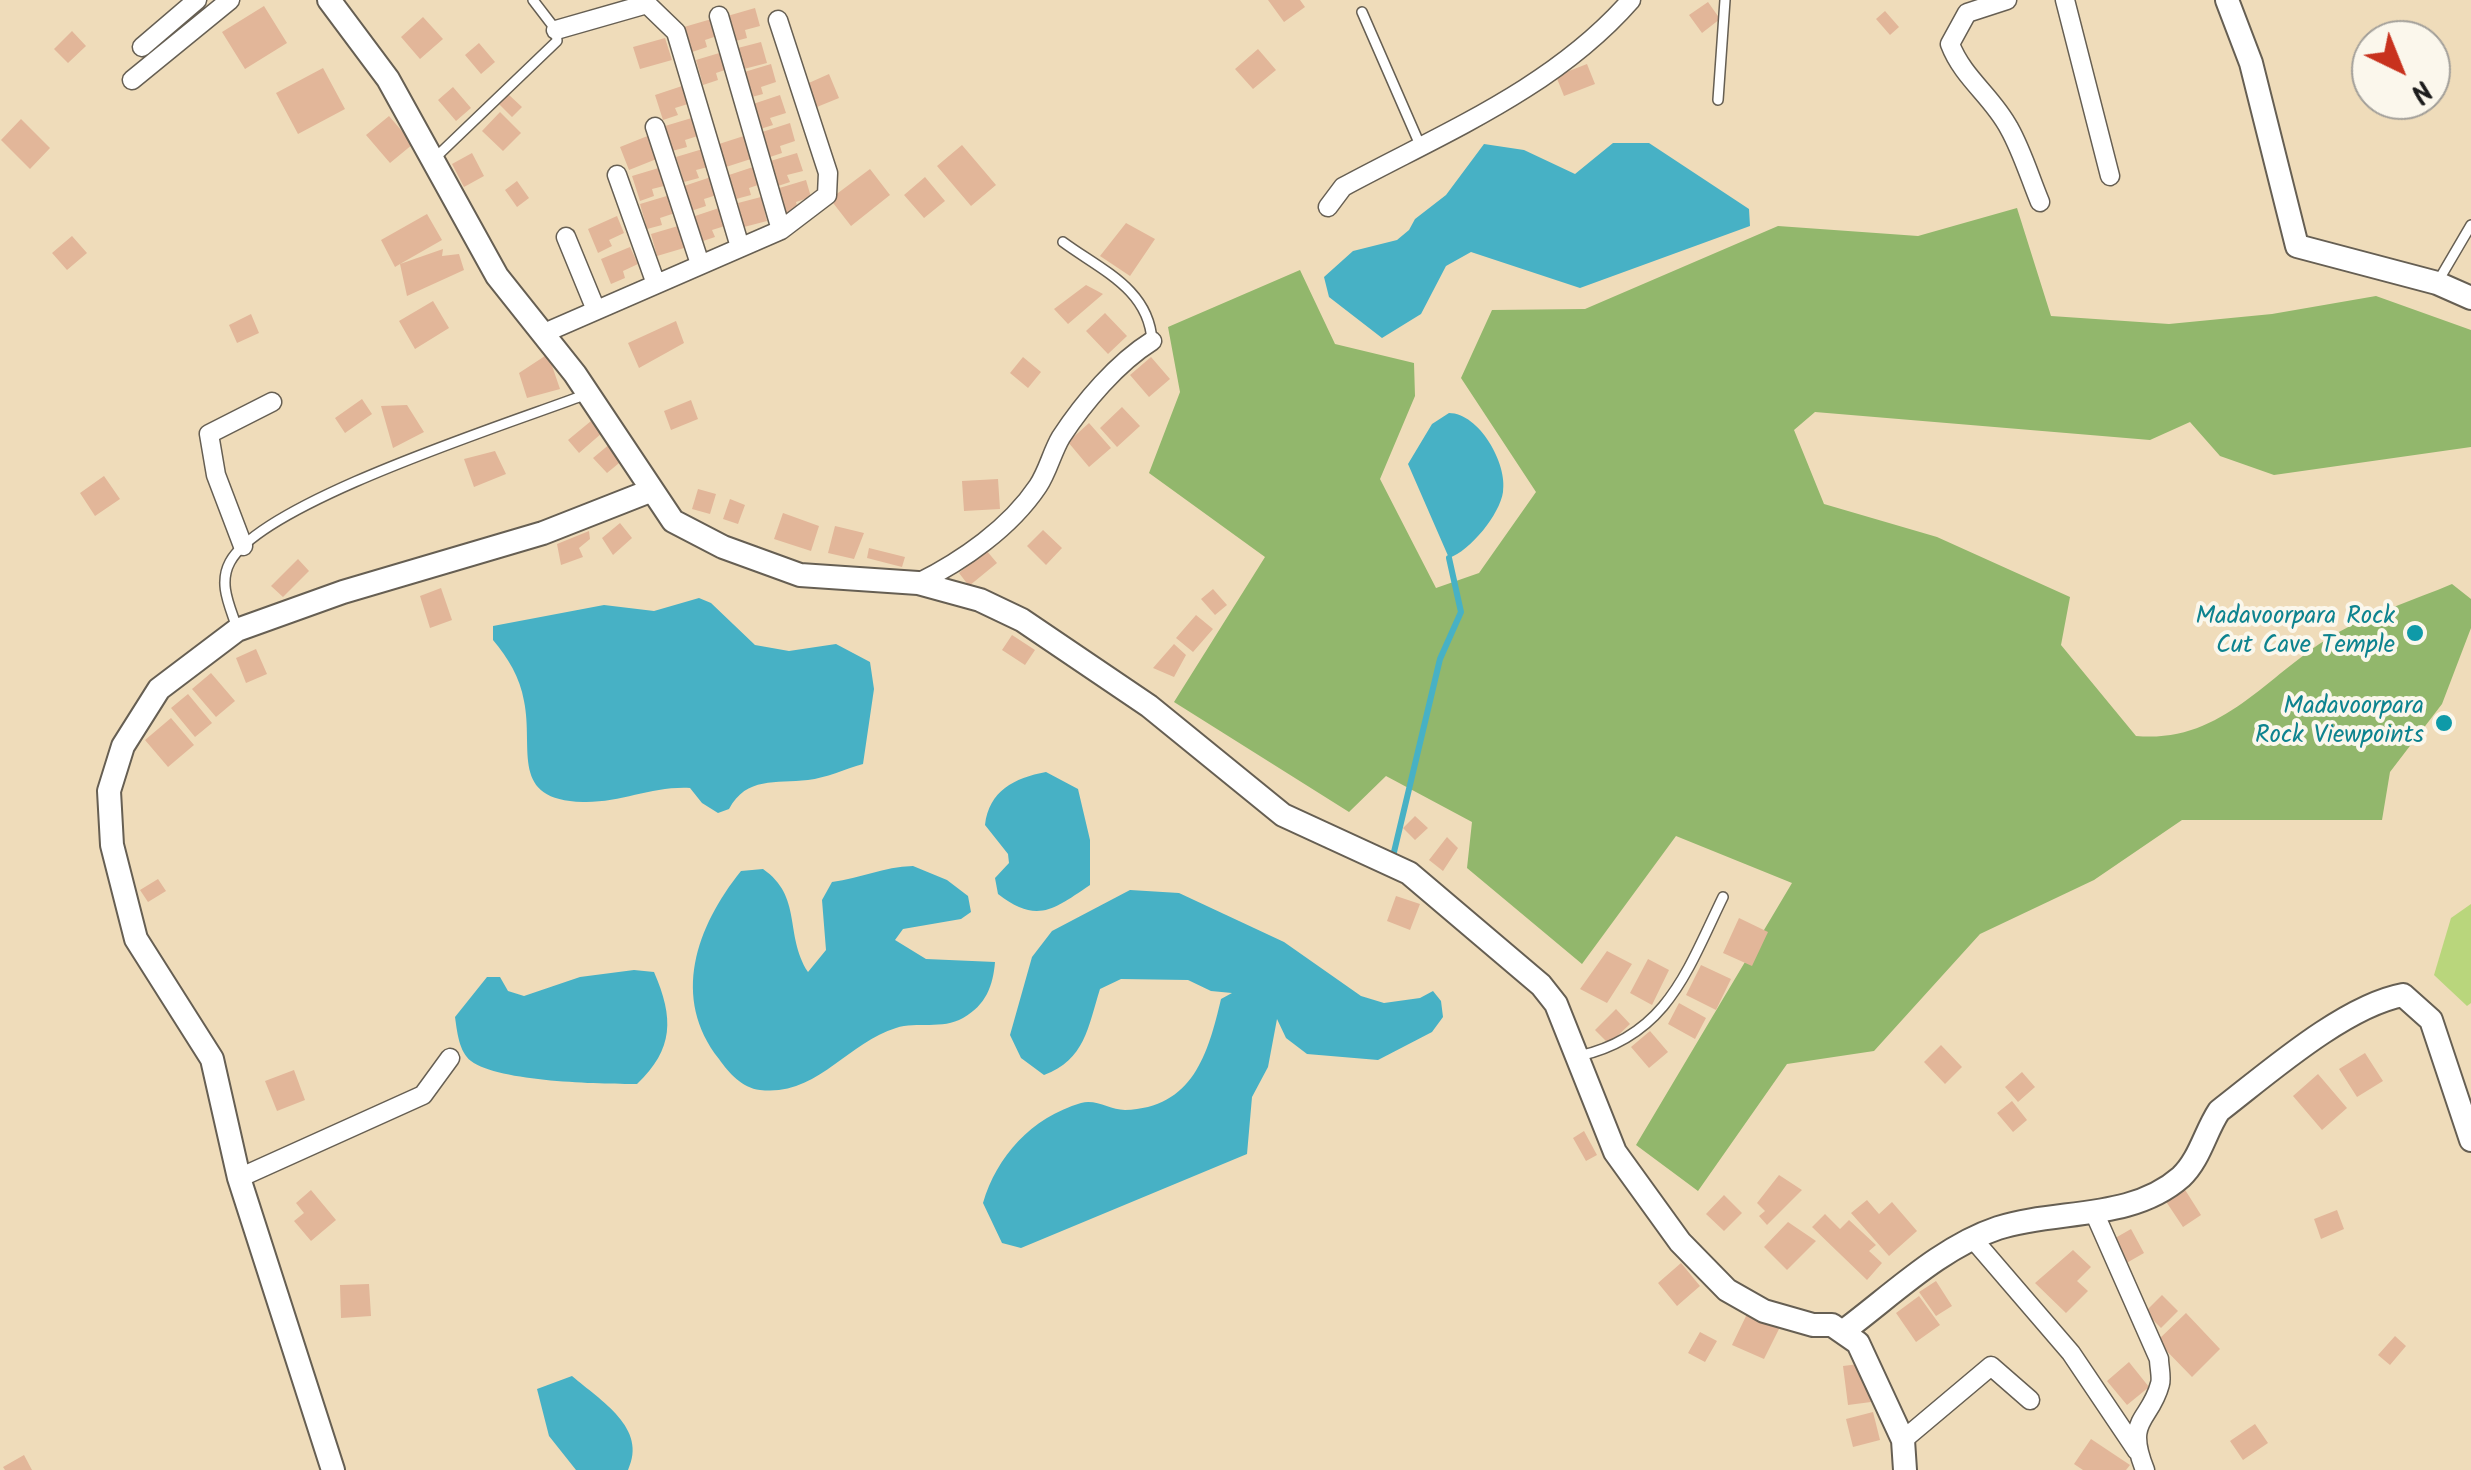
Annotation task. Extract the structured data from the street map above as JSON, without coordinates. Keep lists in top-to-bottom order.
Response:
{
  "places": ["Madavoorpara Rock Cut Cave Temple", "Madavoorpara Rock Viewpoints"],
  "north": "bottom right"
}
